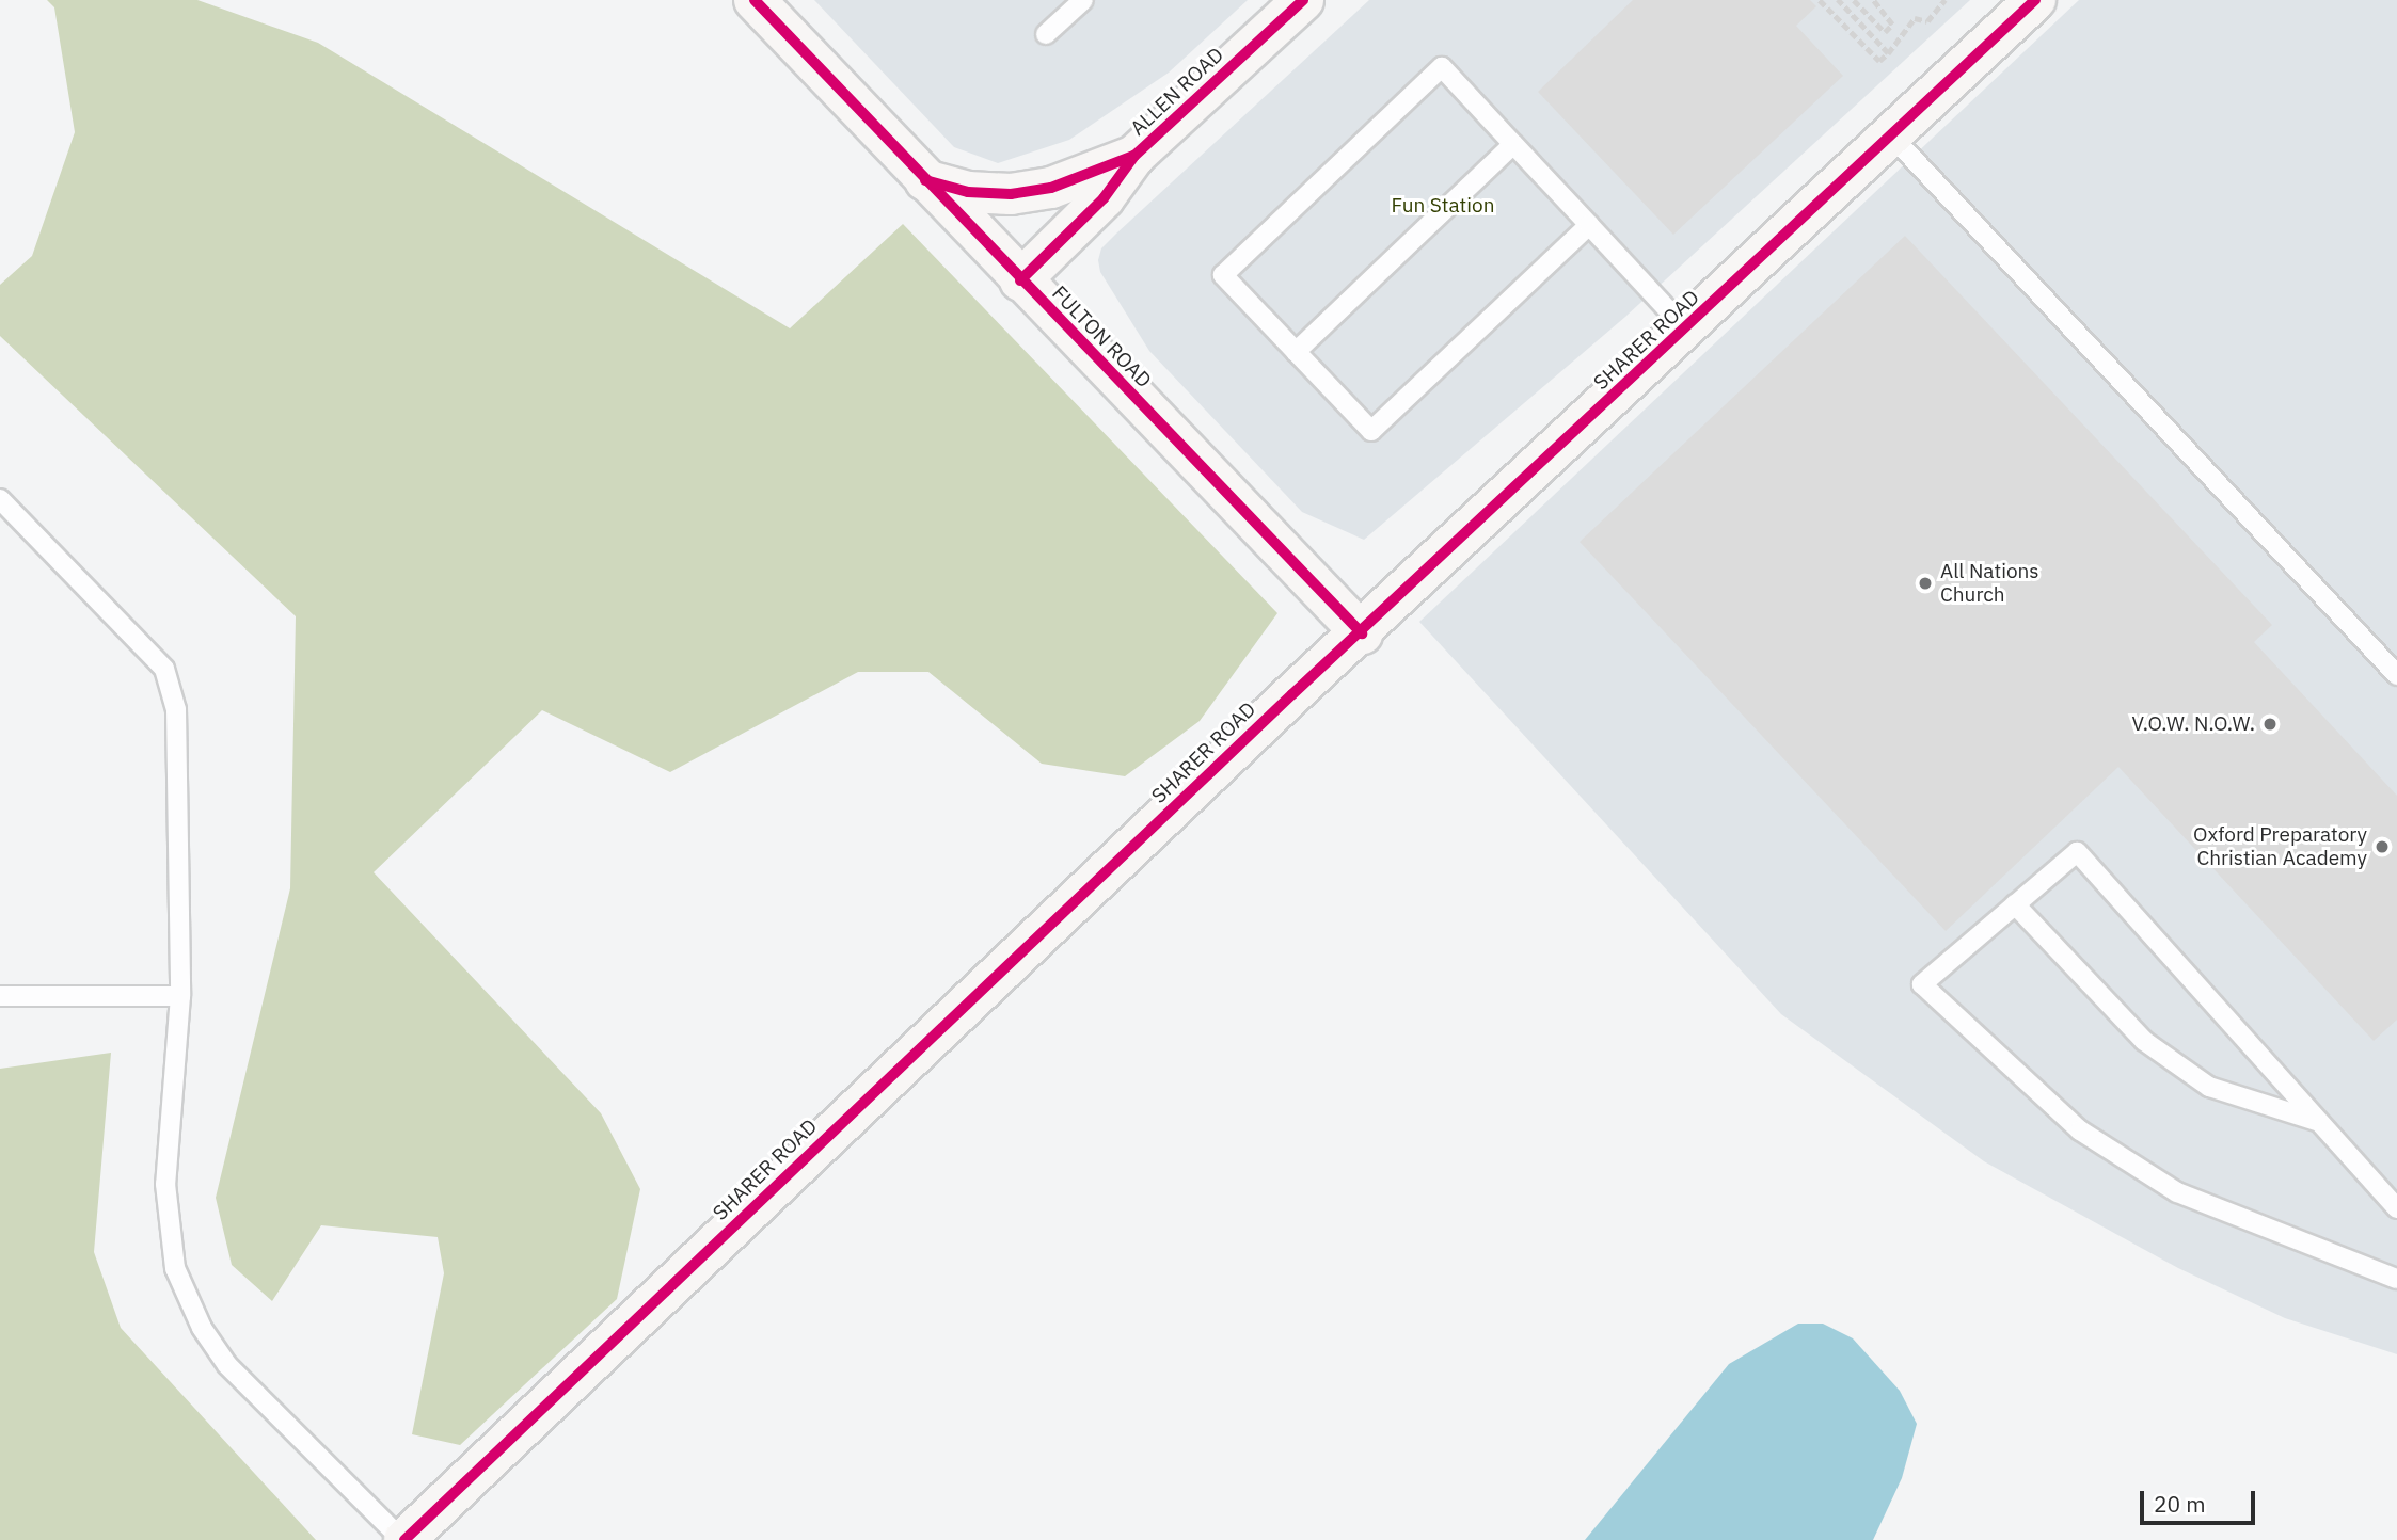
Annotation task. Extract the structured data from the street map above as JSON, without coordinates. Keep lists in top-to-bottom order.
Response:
{
  "streets": {
    "street": ["ALLEN ROAD", "FULTON ROAD", "SHARER ROAD"]
  },
  "crossings": [
    ["ALLEN ROAD", "FULTON ROAD"],
    ["FULTON ROAD", "SHARER ROAD"]
  ],
  "parks": ["Fun Station"],
  "places": ["All Nations Church", "V.O.W. N.O.W.", "Oxford Preparatory Christian Academy"],
  "scale_bar": "20 m"
}
